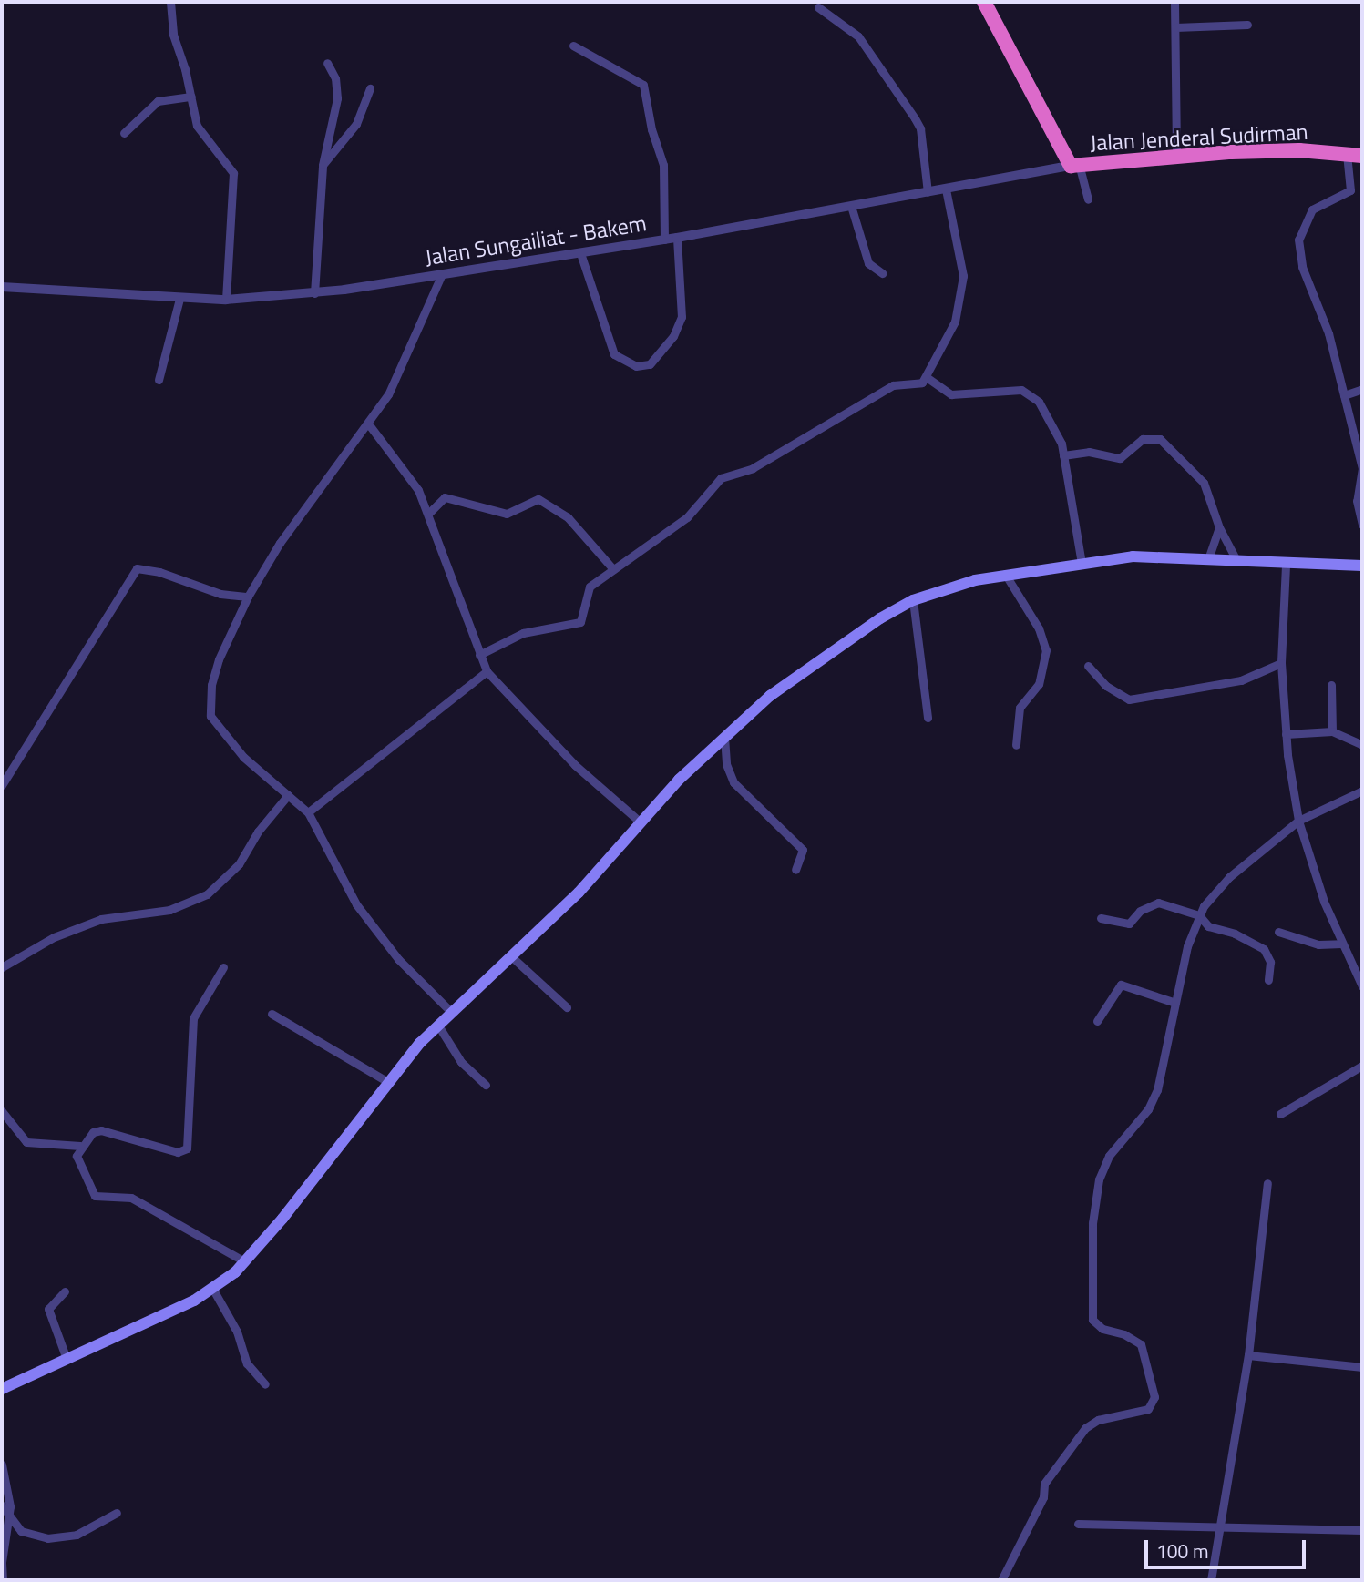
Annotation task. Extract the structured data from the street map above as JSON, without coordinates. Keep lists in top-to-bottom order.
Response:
{
  "streets": {
    "highway": ["Jalan Jenderal Sudirman"],
    "street": ["Jalan Sungailiat - Bakem"]
  },
  "crossings": [
    ["Jalan Jenderal Sudirman", "Jalan Sungailiat - Bakem"]
  ],
  "scale_bar": "100 m"
}
